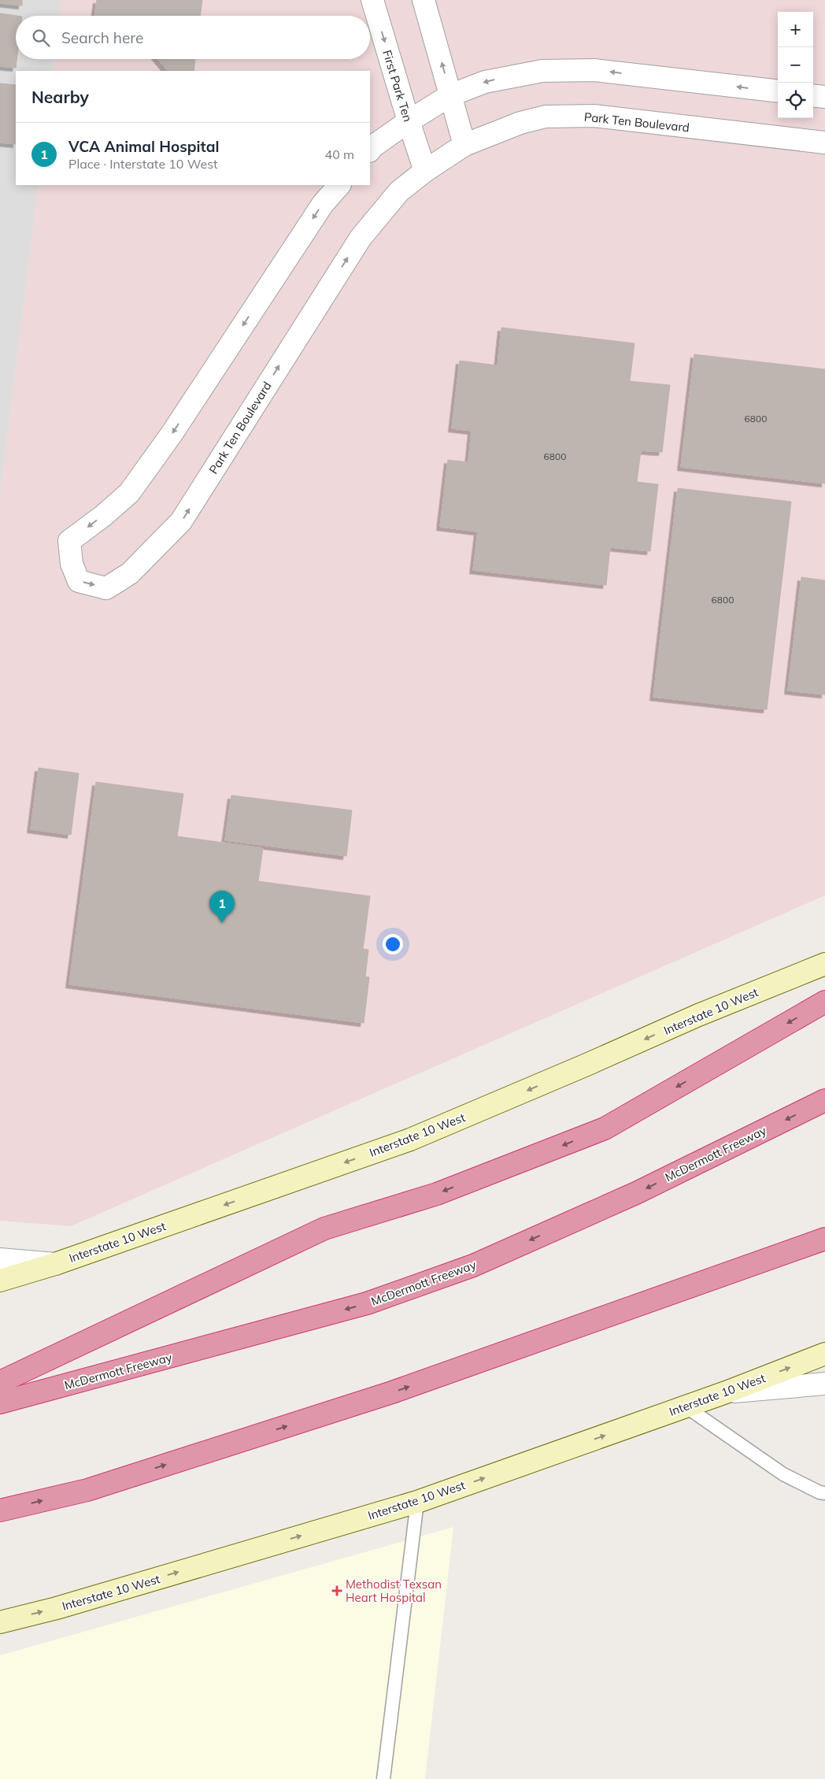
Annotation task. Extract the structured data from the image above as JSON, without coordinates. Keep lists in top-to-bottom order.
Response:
{
  "streets": {
    "highway": ["McDermott Freeway"],
    "main road": ["Interstate 10 West"],
    "street": ["First Park Ten", "Park Ten Boulevard"]
  },
  "crossings": [
    ["First Park Ten", "Park Ten Boulevard"]
  ],
  "places": {
    "health": ["Methodist Texsan Heart Hospital"]
  },
  "house_numbers": ["6800", "6800", "6800"],
  "page": {
    "map_buttons": ["+", "−"],
    "search": "Search here",
    "heading": "Nearby",
    "list": [
      {
        "mark": "1",
        "name": "VCA Animal Hospital",
        "note": "Place · Interstate 10 West",
        "value": "40 m"
      }
    ],
    "pins": "1"
  }
}
